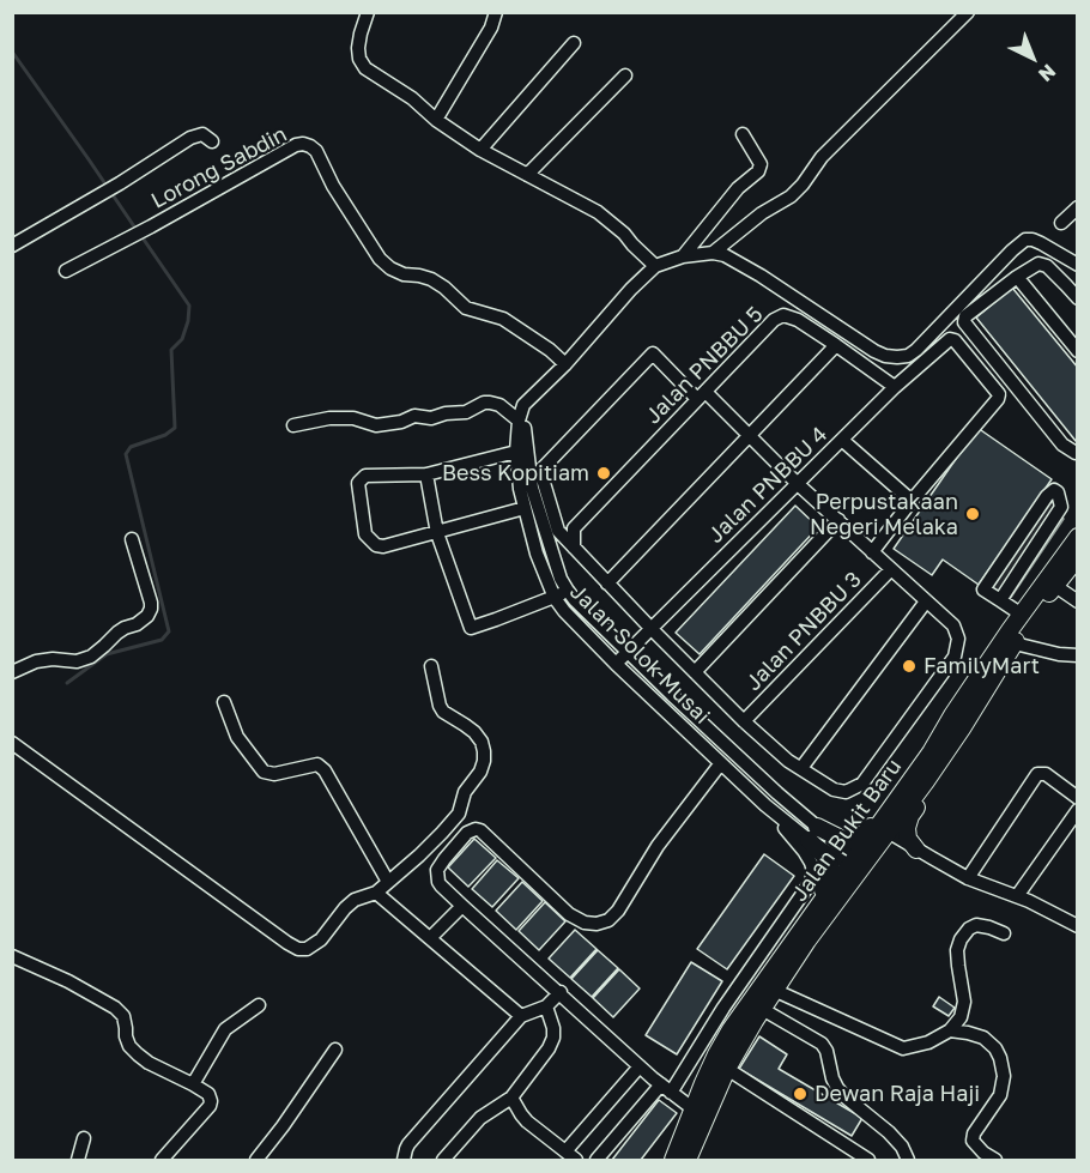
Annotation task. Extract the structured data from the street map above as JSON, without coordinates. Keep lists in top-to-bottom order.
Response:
{
  "streets": {
    "main road": ["Jalan Bukit Baru"],
    "street": [
      "Lorong Sabdin",
      "Jalan PNBBU 5",
      "Jalan PNBBU 4",
      "Jalan PNBBU 3",
      "Jalan Solok Musai"
    ]
  },
  "crossings": [
    ["Lorong Sabdin", "Jalan Solok Musai"],
    ["Jalan PNBBU 5", "Jalan PNBBU 4"],
    ["Jalan PNBBU 4", "Jalan Solok Musai"],
    ["Jalan Solok Musai", "Jalan Bukit Baru"]
  ],
  "places": [
    "Bess Kopitiam",
    "Perpustakaan Negeri Melaka",
    "FamilyMart",
    "Dewan Raja Haji"
  ],
  "north": "bottom right"
}
